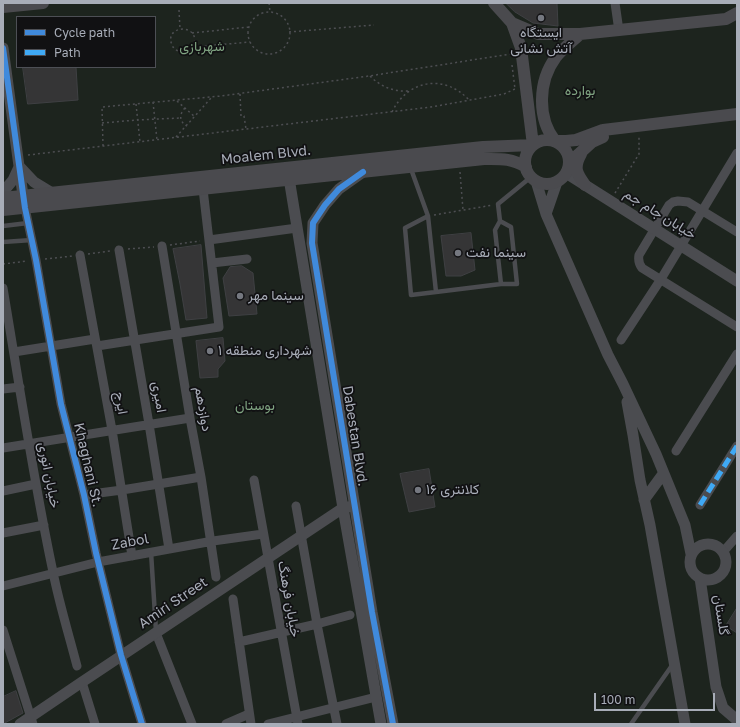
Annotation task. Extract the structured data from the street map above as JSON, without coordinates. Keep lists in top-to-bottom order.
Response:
{
  "streets": {
    "main road": ["Moalem Blvd."],
    "street": [
      "خیابان جام جم",
      "امیری",
      "ایرج",
      "دوازدهم",
      "Dabestan Blvd.",
      "Khaghani St.",
      "خیابان انوری",
      "Zabol",
      "خیابان فرهنگ",
      "Amiri Street",
      "گلستان"
    ]
  },
  "crossings": [
    ["Moalem Blvd.", "خیابان جام جم"],
    ["Moalem Blvd.", "Dabestan Blvd."],
    ["Moalem Blvd.", "Khaghani St."],
    ["امیری", "Zabol"],
    ["ایرج", "Zabol"],
    ["دوازدهم", "Zabol"],
    ["Dabestan Blvd.", "Amiri Street"],
    ["Khaghani St.", "Zabol"],
    ["Khaghani St.", "Amiri Street"],
    ["خیابان انوری", "Zabol"],
    ["Zabol", "خیابان فرهنگ"],
    ["خیابان فرهنگ", "Amiri Street"]
  ],
  "parks": ["شهربازی", "بوارده", "بوستان"],
  "places": [
    "ایستگاه آتش نشانی",
    "سینما نفت",
    "سینما مهر",
    "شهرداری منطقه ۱",
    "کلانتری ۱۶"
  ],
  "legend": ["Cycle path", "Path"],
  "scale_bar": "100 m"
}
